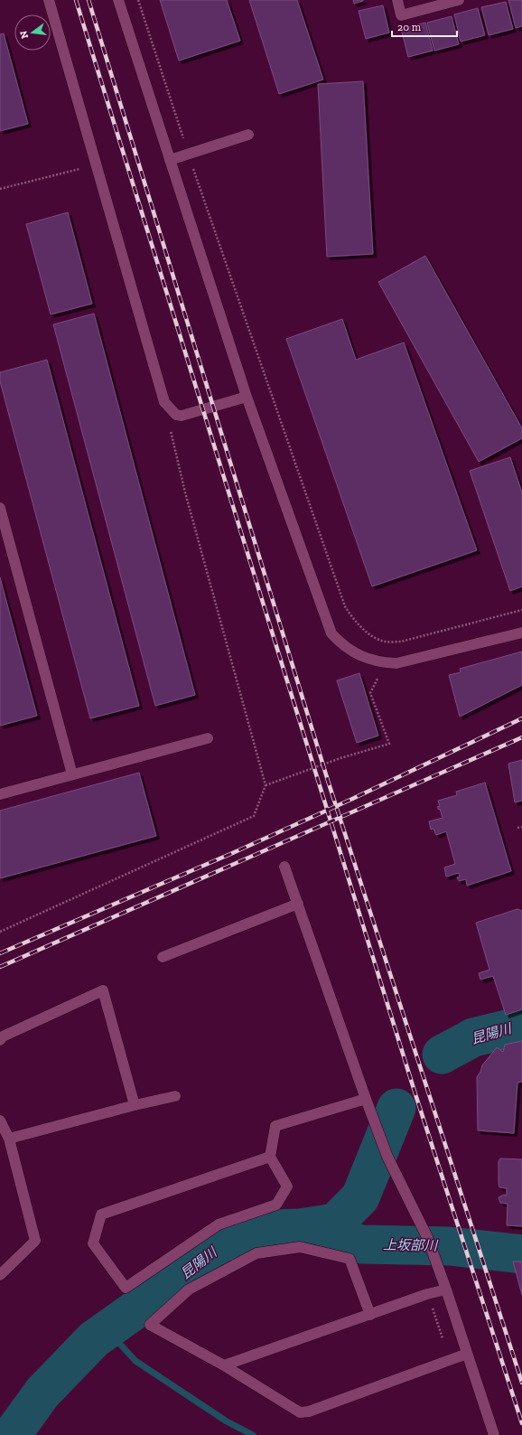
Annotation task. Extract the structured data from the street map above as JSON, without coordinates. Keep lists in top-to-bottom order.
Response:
{
  "water": ["昆陽川", "上坂部川"],
  "scale_bar": "20 m",
  "north": "left"
}
